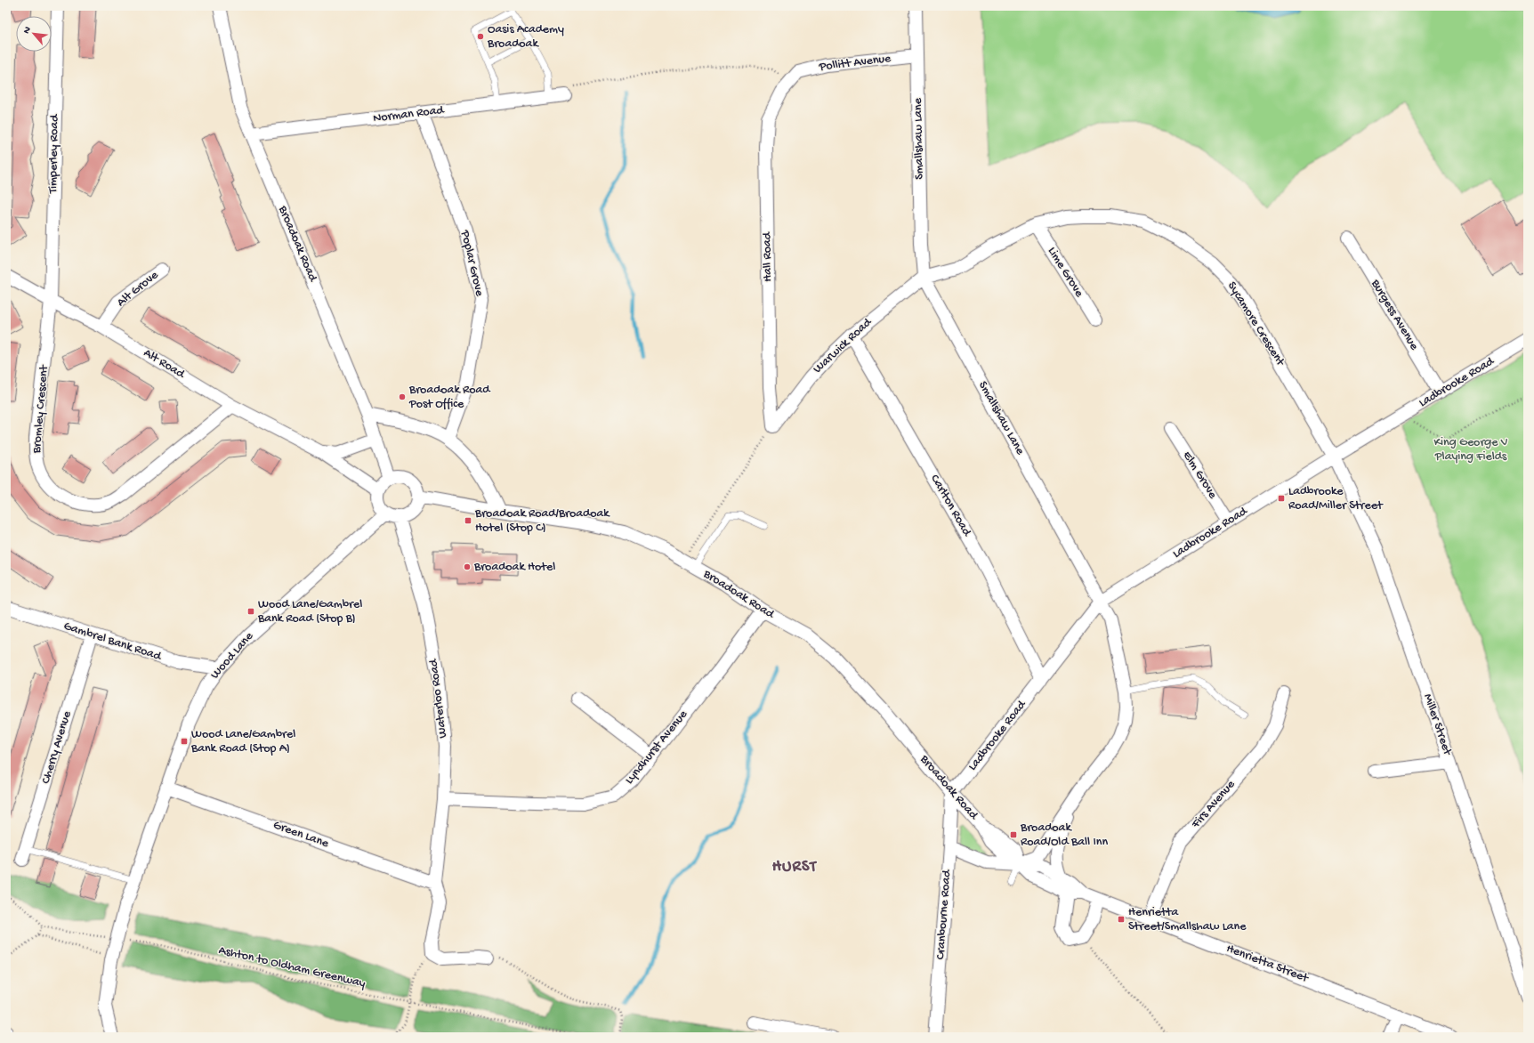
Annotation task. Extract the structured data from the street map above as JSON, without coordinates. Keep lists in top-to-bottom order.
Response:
{
  "streets": {
    "street": [
      "Pollitt Avenue",
      "Norman Road",
      "Smallshaw Lane",
      "Timperley Road",
      "Broadoak Road",
      "Hall Road",
      "Poplar Grove",
      "Lime Grove",
      "Alt Grove",
      "Burgess Avenue",
      "Sycamore Crescent",
      "Warwick Road",
      "Alt Road",
      "Ladbrooke Road",
      "Bromley Crescent",
      "Elm Grove",
      "Carlton Road",
      "Gambrel Bank Road",
      "Wood Lane",
      "Waterloo Road",
      "Miller Street",
      "Cherry Avenue",
      "Lyndhurst Avenue",
      "Firs Avenue",
      "Green Lane",
      "Cranbourne Road",
      "Henrietta Street"
    ],
    "path": ["Ashton to Oldham Greenway"]
  },
  "crossings": [
    ["Pollitt Avenue", "Smallshaw Lane"],
    ["Pollitt Avenue", "Hall Road"],
    ["Norman Road", "Broadoak Road"],
    ["Norman Road", "Poplar Grove"],
    ["Smallshaw Lane", "Broadoak Road"],
    ["Smallshaw Lane", "Sycamore Crescent"],
    ["Smallshaw Lane", "Warwick Road"],
    ["Smallshaw Lane", "Ladbrooke Road"],
    ["Smallshaw Lane", "Henrietta Street"],
    ["Timperley Road", "Alt Road"],
    ["Timperley Road", "Bromley Crescent"],
    ["Broadoak Road", "Alt Road"],
    ["Broadoak Road", "Ladbrooke Road"],
    ["Broadoak Road", "Wood Lane"],
    ["Broadoak Road", "Waterloo Road"],
    ["Broadoak Road", "Lyndhurst Avenue"],
    ["Broadoak Road", "Cranbourne Road"],
    ["Broadoak Road", "Henrietta Street"],
    ["Hall Road", "Warwick Road"],
    ["Lime Grove", "Sycamore Crescent"],
    ["Alt Grove", "Alt Road"],
    ["Burgess Avenue", "Ladbrooke Road"],
    ["Sycamore Crescent", "Warwick Road"],
    ["Sycamore Crescent", "Ladbrooke Road"],
    ["Sycamore Crescent", "Miller Street"],
    ["Warwick Road", "Carlton Road"],
    ["Alt Road", "Bromley Crescent"],
    ["Alt Road", "Wood Lane"],
    ["Alt Road", "Waterloo Road"],
    ["Ladbrooke Road", "Elm Grove"],
    ["Ladbrooke Road", "Carlton Road"],
    ["Ladbrooke Road", "Miller Street"],
    ["Ladbrooke Road", "Cranbourne Road"],
    ["Gambrel Bank Road", "Wood Lane"],
    ["Gambrel Bank Road", "Cherry Avenue"],
    ["Wood Lane", "Waterloo Road"],
    ["Wood Lane", "Green Lane"],
    ["Waterloo Road", "Lyndhurst Avenue"],
    ["Waterloo Road", "Green Lane"],
    ["Firs Avenue", "Henrietta Street"]
  ],
  "districts": ["HURST"],
  "parks": ["King George V Playing Fields"],
  "places": {
    "other": ["Oasis Academy Broadoak", "Broadoak Road Post Office", "Broadoak Hotel"],
    "transit": [
      "Ladbrooke Road/Miller Street",
      "Broadoak Road/Broadoak Hotel (Stop C)",
      "Wood Lane/Gambrel Bank Road (Stop B)",
      "Wood Lane/Gambrel Bank Road (Stop A)",
      "Broadoak Road/Old Ball Inn",
      "Henrietta Street/Smallshaw Lane"
    ]
  },
  "north": "top left"
}
